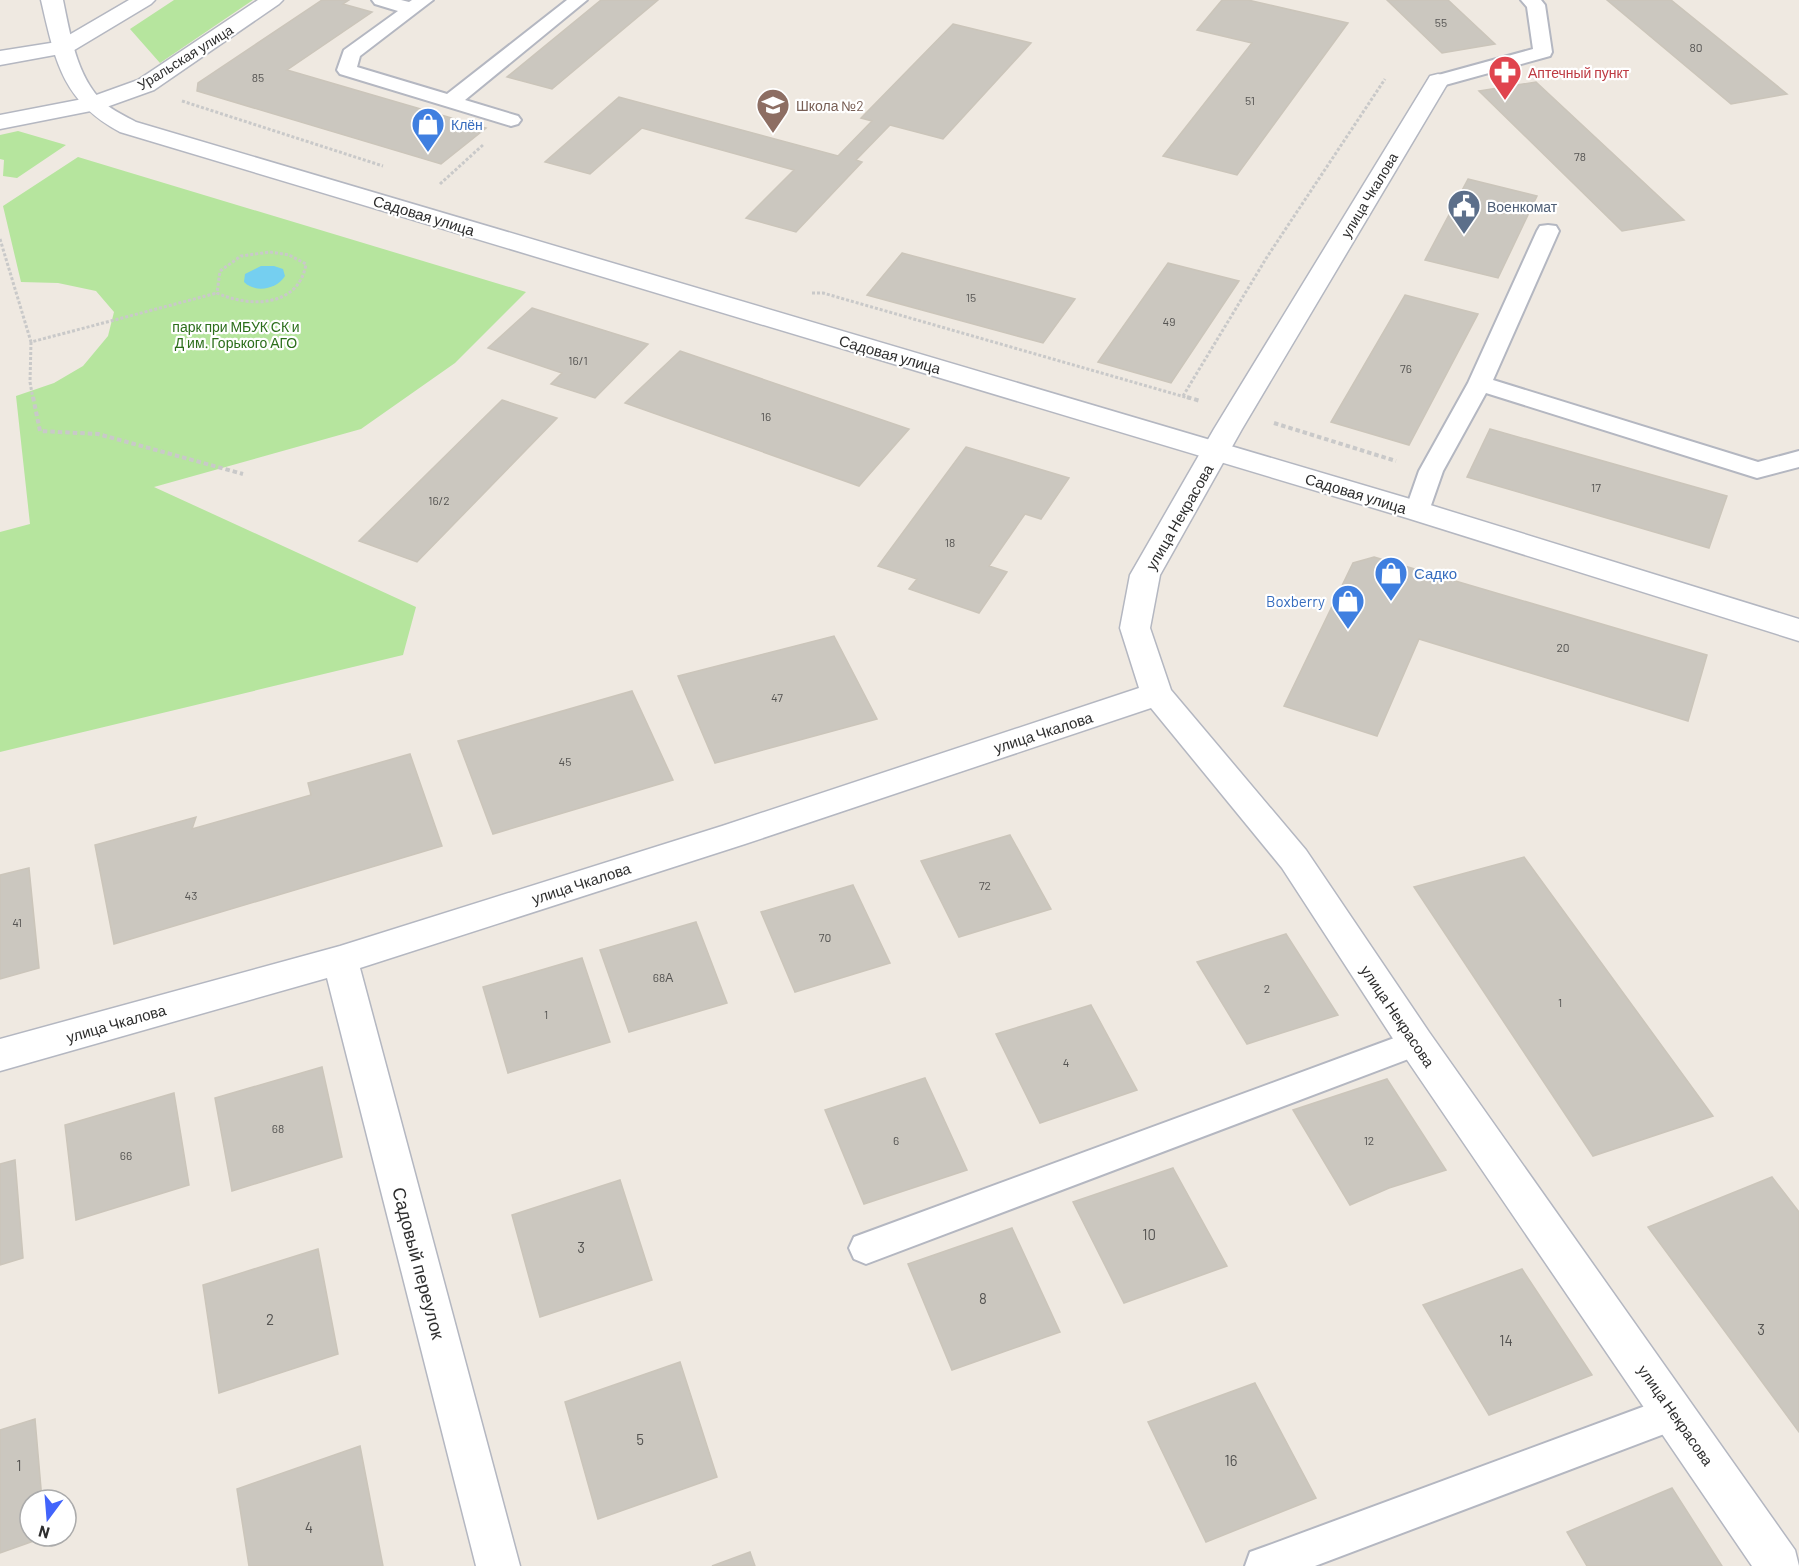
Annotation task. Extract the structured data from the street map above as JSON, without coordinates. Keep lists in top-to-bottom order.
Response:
{
  "streets": {
    "street": [
      "Уральская улица",
      "улица Чкалова",
      "Садовая улица",
      "улица Некрасова",
      "Садовый переулок"
    ]
  },
  "crossings": [
    ["Уральская улица", "Садовая улица"],
    ["улица Чкалова", "Садовая улица"],
    ["улица Чкалова", "улица Некрасова"],
    ["улица Чкалова", "Садовый переулок"],
    ["Садовая улица", "улица Некрасова"]
  ],
  "parks": ["парк при МБУК СК и Д им. Горького АГО"],
  "places": {
    "pharmacy": ["Аптечный пункт"],
    "school or university": ["Школа №2"],
    "shop": ["Клён", "Садко", "Boxberry"],
    "public building": ["Военкомат"]
  },
  "house_numbers": [
    "55",
    "80",
    "85",
    "51",
    "78",
    "15",
    "49",
    "16/1",
    "76",
    "16",
    "17",
    "16/2",
    "18",
    "20",
    "47",
    "45",
    "72",
    "43",
    "41",
    "70",
    "68А",
    "2",
    "1",
    "1",
    "4",
    "68",
    "6",
    "12",
    "66",
    "10",
    "3",
    "8",
    "2",
    "3",
    "14",
    "5",
    "16",
    "1",
    "4"
  ],
  "north": "bottom"
}
